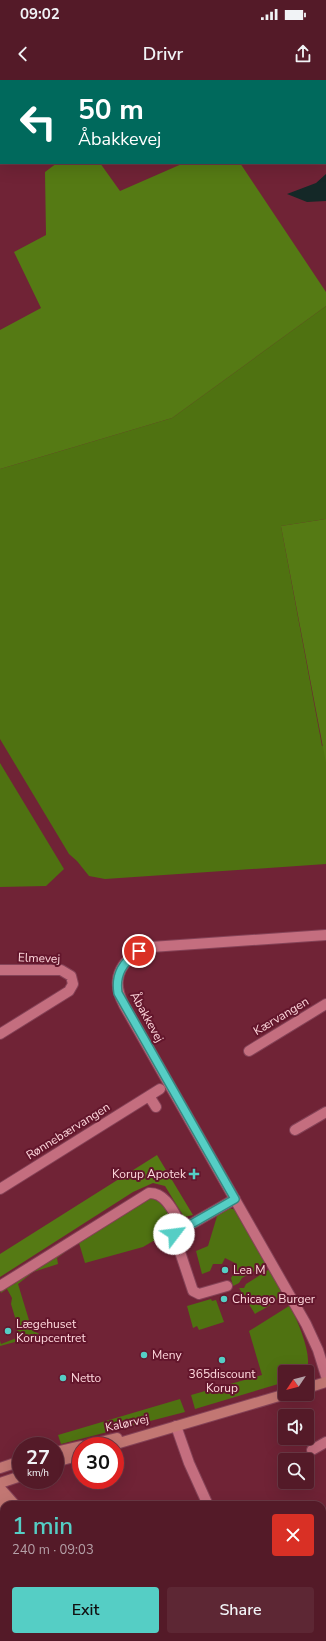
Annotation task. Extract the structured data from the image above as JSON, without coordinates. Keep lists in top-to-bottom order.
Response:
{
  "streets": {
    "street": [
      "Elmevej",
      "Kærvangen",
      "Åbakkevej",
      "Rønnebærvangen",
      "Kalørvej"
    ]
  },
  "places": {
    "health": ["Korup Apotek"],
    "other": [
      "Lea M",
      "Chicago Burger",
      "Lægehuset Korupcentret",
      "Meny",
      "365discount Korup",
      "Netto"
    ]
  },
  "north": "bottom left",
  "page": {
    "status": "09:02",
    "header": "Drivr",
    "turn": ["50 m", "Åbakkevej"],
    "speed": "27 km/h",
    "limit": "30",
    "heading": ["1 min", "240 m · 09:03"],
    "buttons": ["Exit", "Share"]
  }
}
